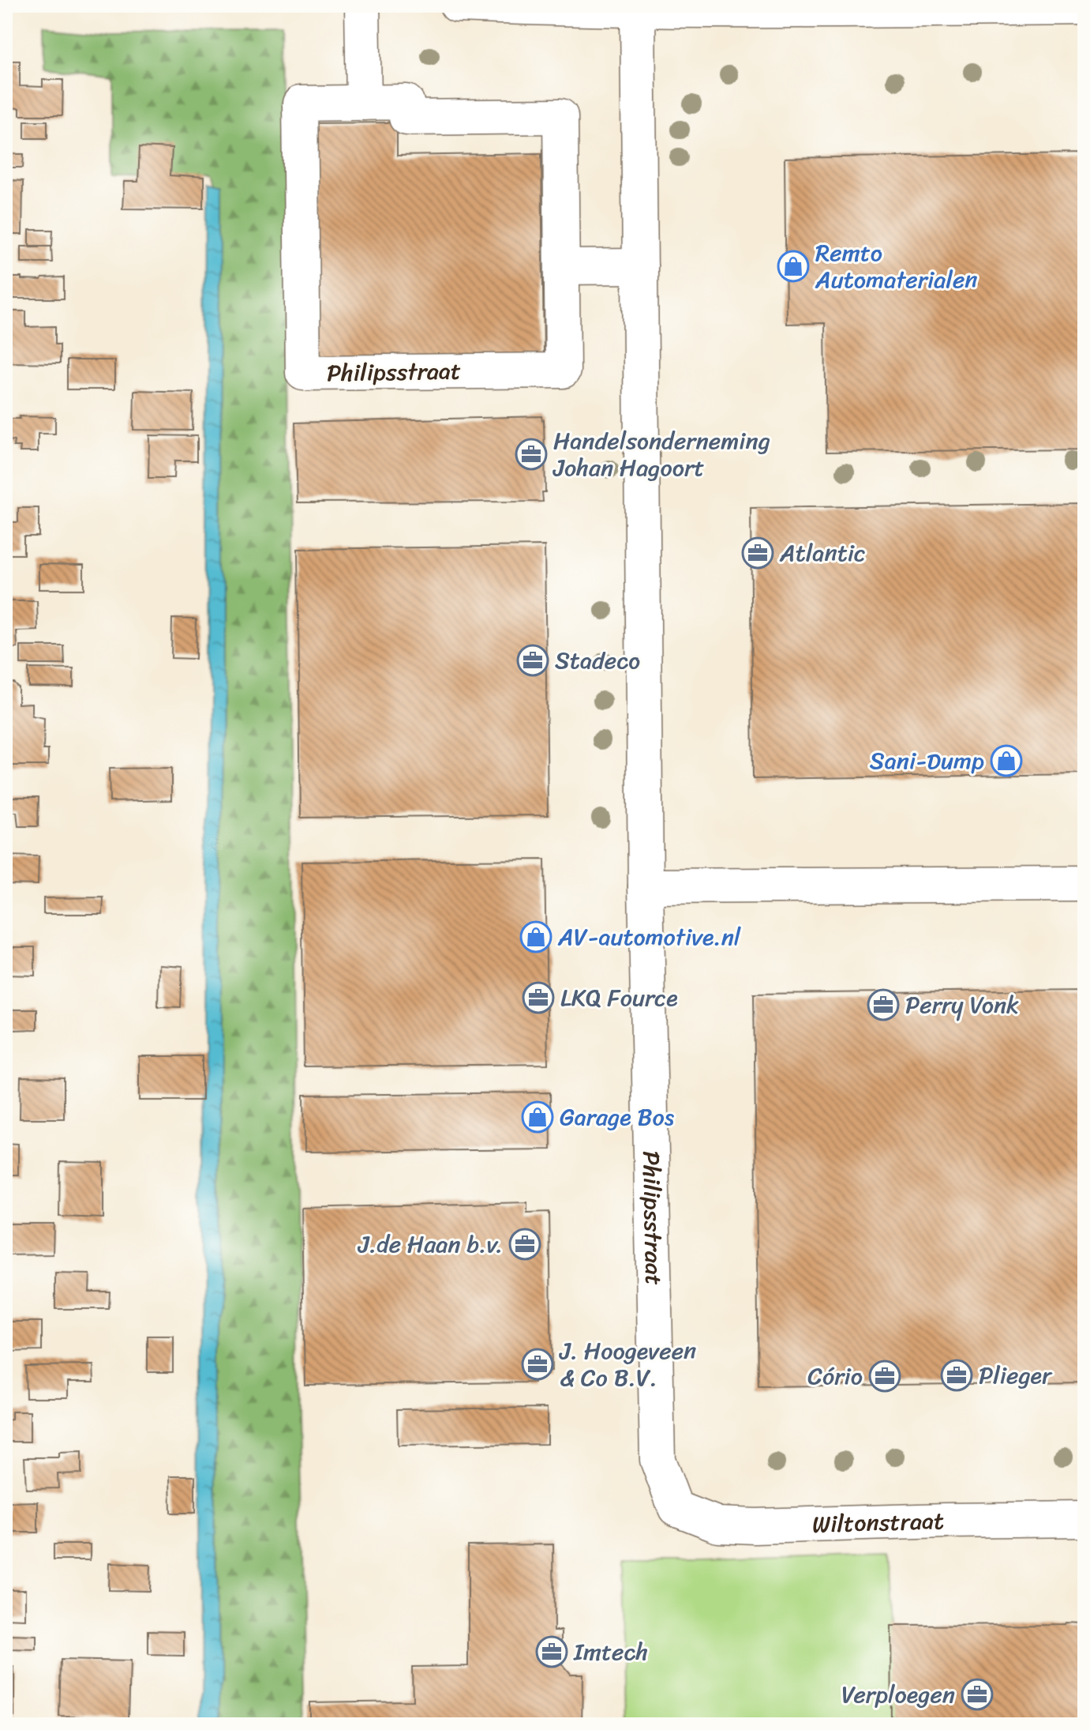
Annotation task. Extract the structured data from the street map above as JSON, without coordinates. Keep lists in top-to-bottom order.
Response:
{
  "streets": {
    "street": ["Philipsstraat", "Wiltonstraat"]
  },
  "crossings": [
    ["Philipsstraat", "Wiltonstraat"]
  ],
  "places": {
    "shop": [
      "Remto Automaterialen",
      "Sani-Dump",
      "AV-automotive.nl",
      "Garage Bos"
    ],
    "office": [
      "Handelsonderneming Johan Hagoort",
      "Atlantic",
      "Stadeco",
      "LKQ Fource",
      "Perry Vonk",
      "J.de Haan b.v.",
      "J. Hoogeveen & Co B.V.",
      "Plieger",
      "Cório",
      "Imtech",
      "Verploegen"
    ]
  }
}
